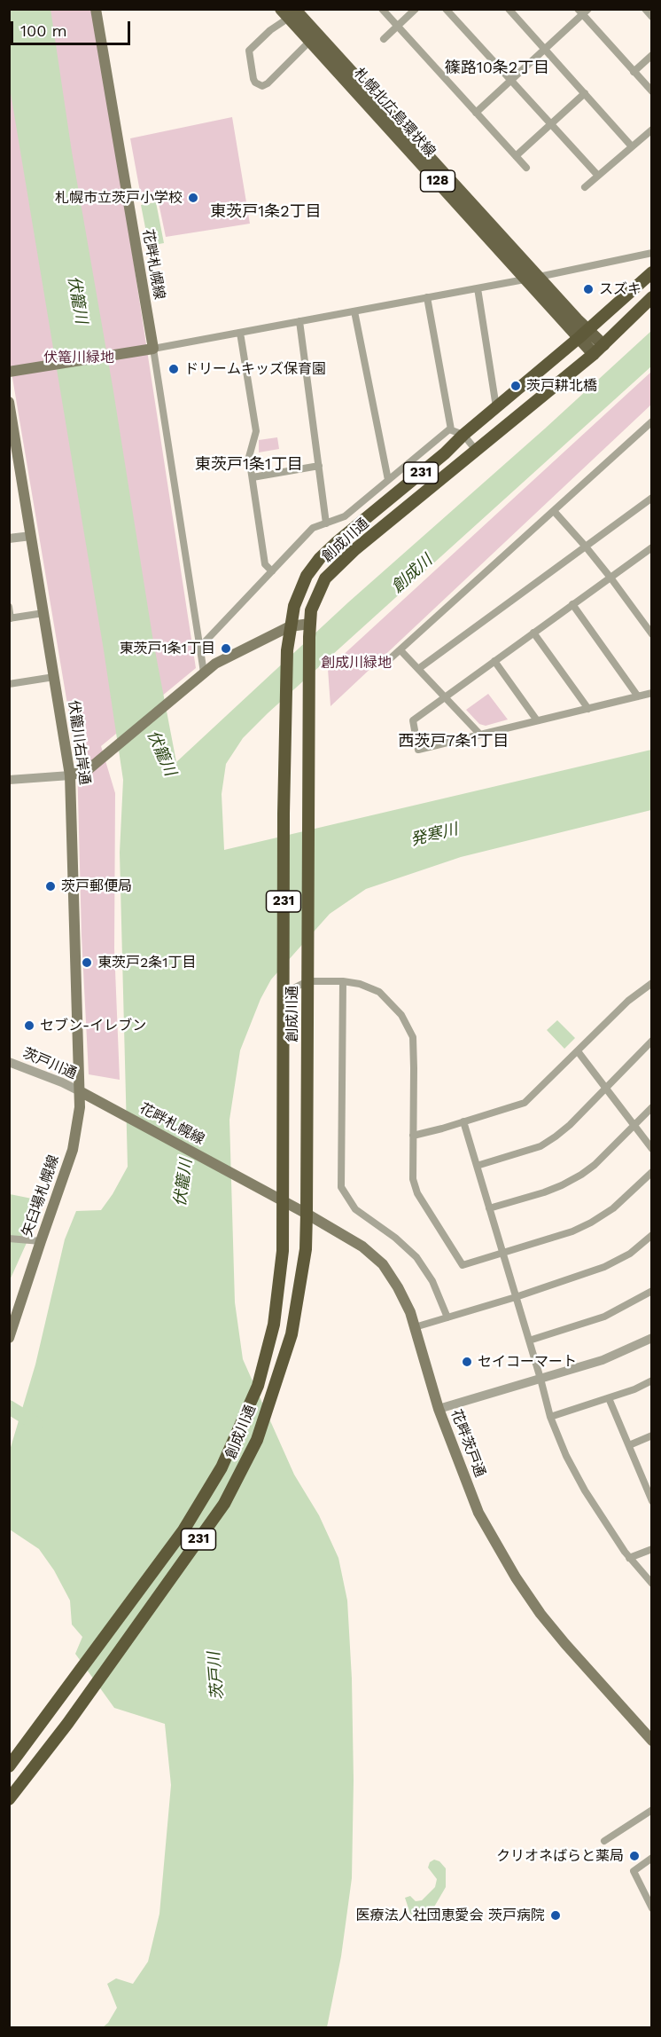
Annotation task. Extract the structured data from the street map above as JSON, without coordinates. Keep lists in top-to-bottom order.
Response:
{
  "streets": {
    "highway": ["231", "創成川通"],
    "main road": [
      "札幌北広島環状線",
      "128",
      "花畔札幌線",
      "伏籠川右岸通",
      "矢臼場札幌線",
      "花畔茨戸通"
    ],
    "street": ["茨戸川通"]
  },
  "crossings": [
    ["札幌北広島環状線", "創成川通"],
    ["花畔札幌線", "伏籠川右岸通"],
    ["花畔札幌線", "茨戸川通"],
    ["花畔札幌線", "矢臼場札幌線"],
    ["花畔札幌線", "花畔茨戸通"],
    ["創成川通", "花畔茨戸通"],
    ["伏籠川右岸通", "茨戸川通"],
    ["伏籠川右岸通", "矢臼場札幌線"],
    ["茨戸川通", "矢臼場札幌線"]
  ],
  "districts": [
    "篠路10条2丁目",
    "東茨戸1条2丁目",
    "東茨戸1条1丁目",
    "西茨戸7条1丁目"
  ],
  "water": [
    "伏籠川",
    "創成川",
    "発寒川",
    "茨戸川"
  ],
  "parks": ["伏篭川緑地", "創成川緑地"],
  "places": [
    "札幌市立茨戸小学校",
    "スズキ",
    "ドリームキッズ保育園",
    "茨戸耕北橋",
    "東茨戸1条1丁目",
    "茨戸郵便局",
    "東茨戸2条1丁目",
    "セブン-イレブン",
    "セイコーマート",
    "クリオネばらと薬局",
    "医療法人社団恵愛会 茨戸病院"
  ],
  "scale_bar": "100 m"
}
